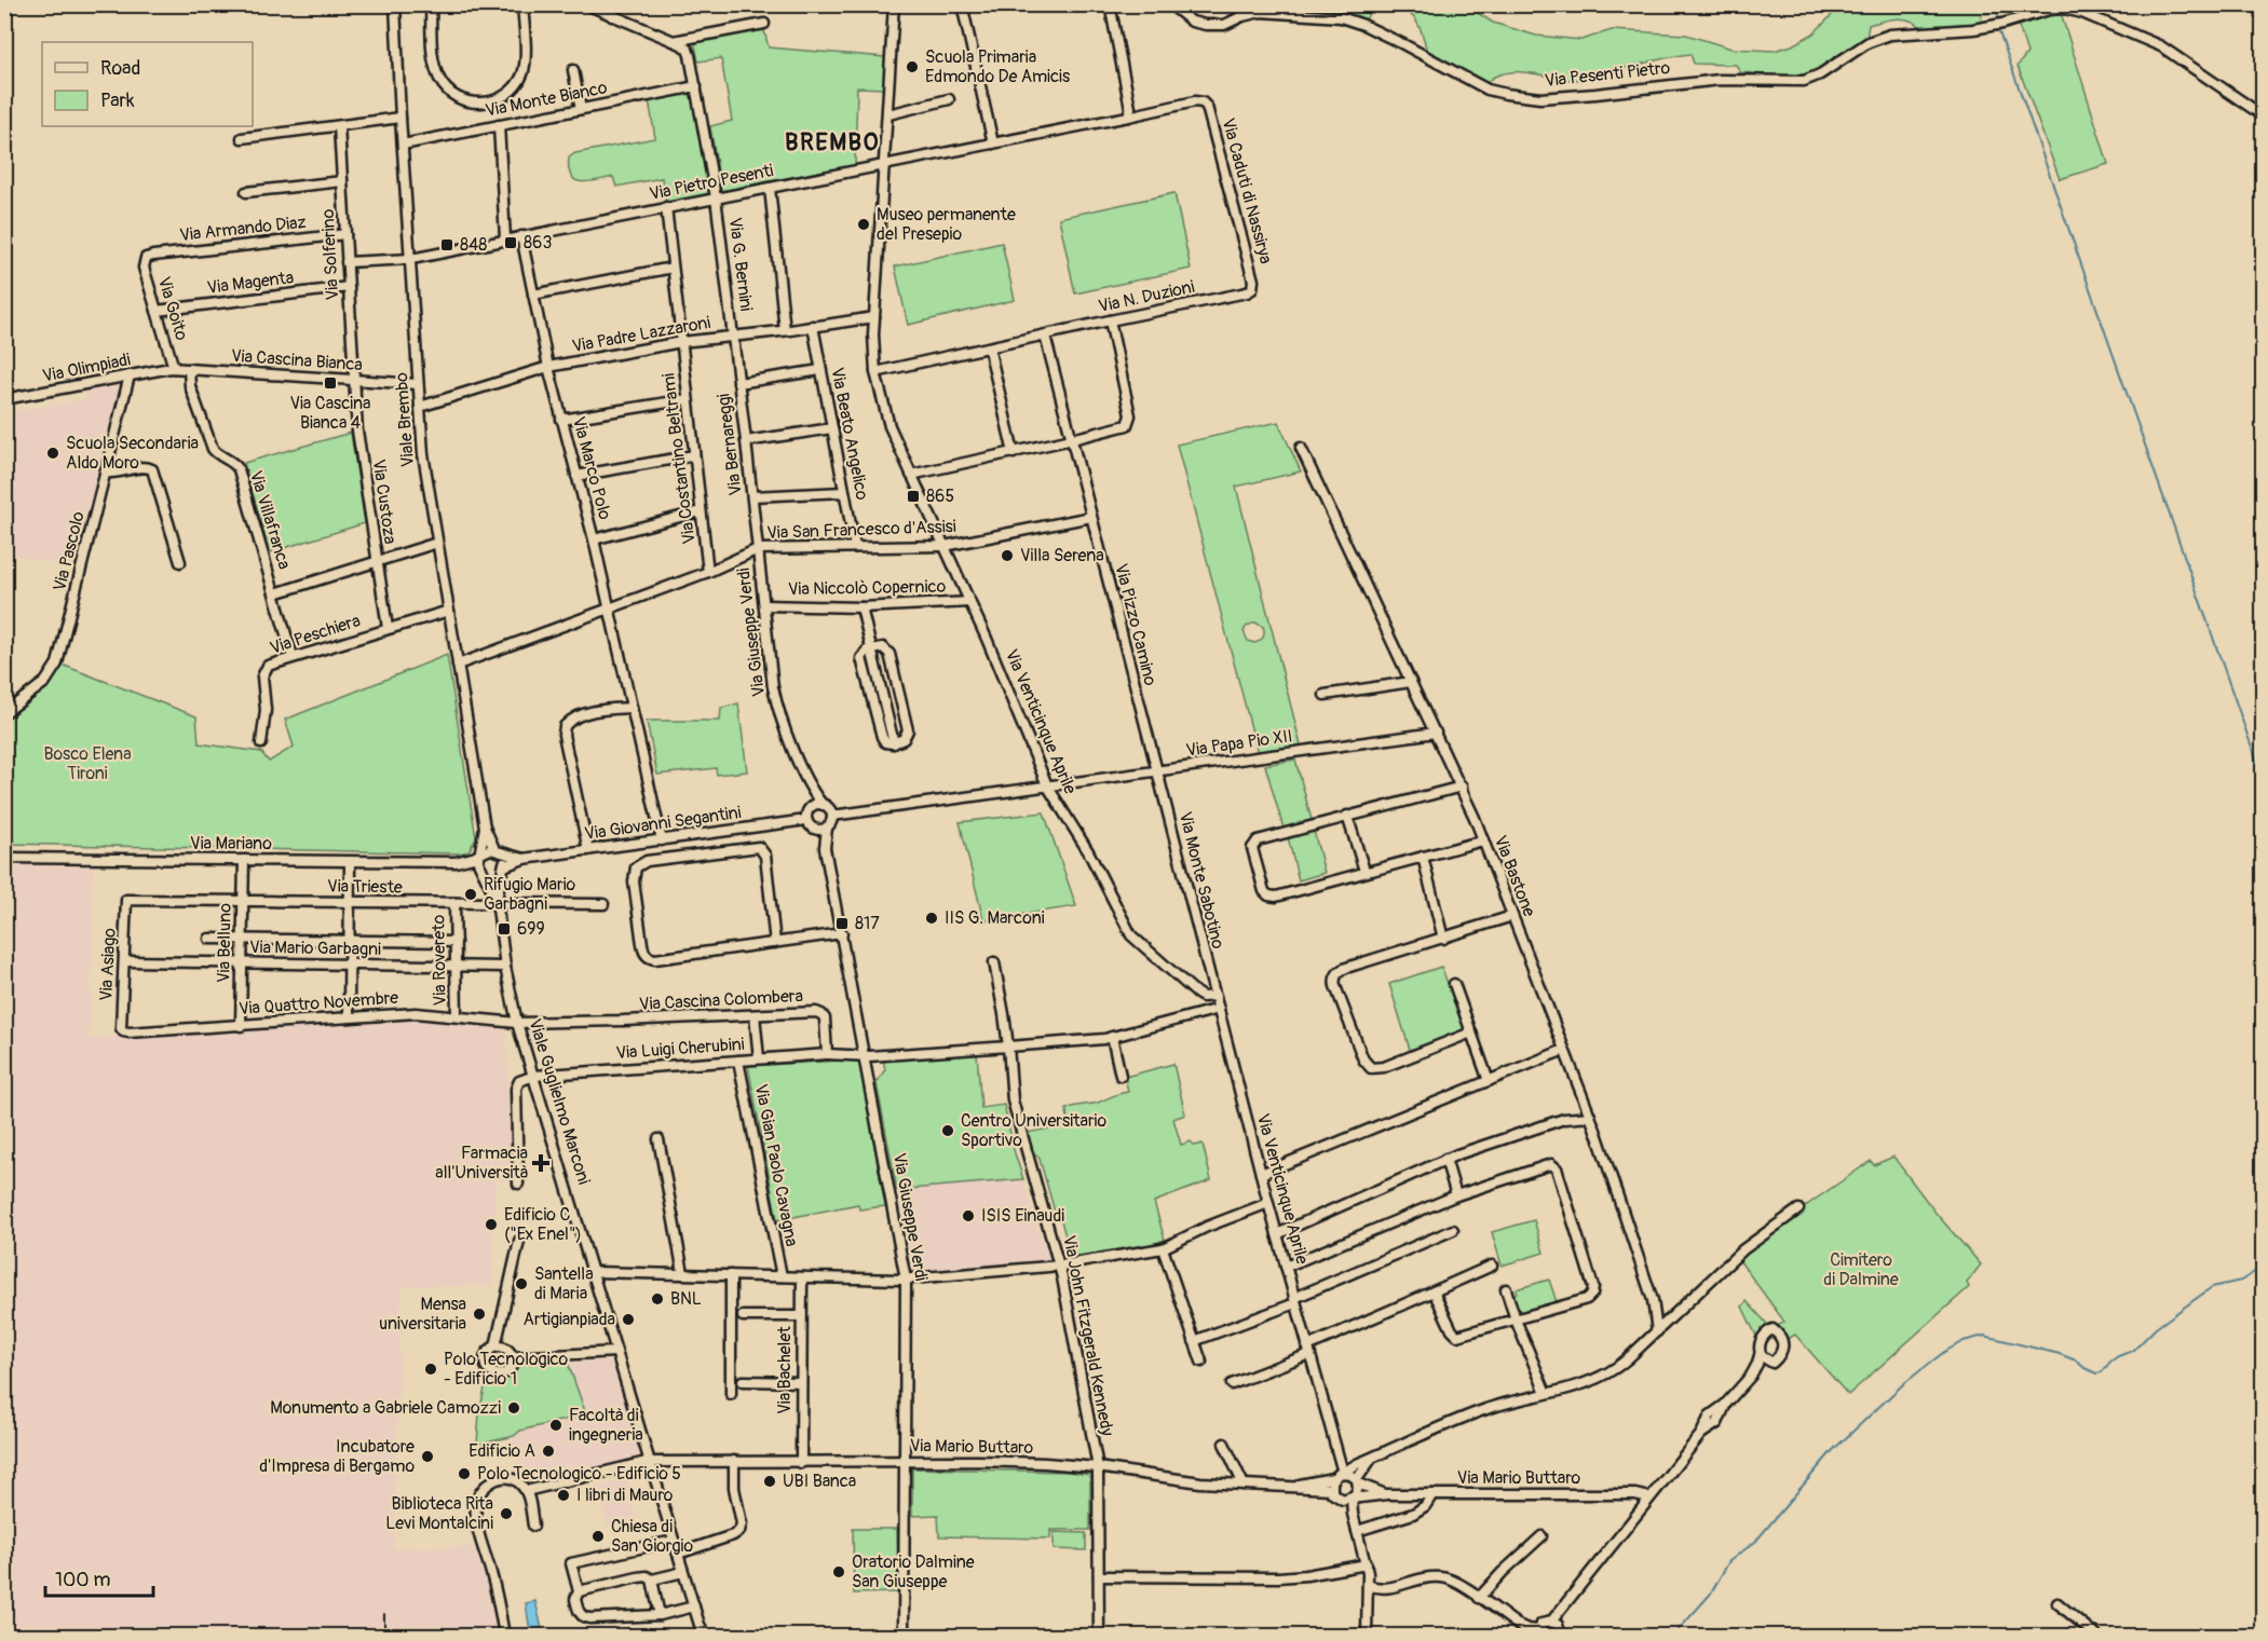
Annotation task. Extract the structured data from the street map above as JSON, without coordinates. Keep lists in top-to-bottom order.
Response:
{
  "streets": {
    "street": [
      "Via Pesenti Pietro",
      "Via Monte Bianco",
      "Via Pietro Pesenti",
      "Via Caduti di Nassirya",
      "Via Armando Diaz",
      "Via Solferino",
      "Via G. Bernini",
      "Via Magenta",
      "Via N. Duzioni",
      "Via Goito",
      "Via Padre Lazzaroni",
      "Via Cascina Bianca",
      "Via Olimpiadi",
      "Viale Brembo",
      "Via Beato Angelico",
      "Via Bernareggi",
      "Via Costantino Beltrami",
      "Via Marco Polo",
      "Via Custoza",
      "Via Villafranca",
      "Via San Francesco d'Assisi",
      "Via Pascolo",
      "Via Niccolò Copernico",
      "Via Pizzo Camino",
      "Via Giuseppe Verdi",
      "Via Peschiera",
      "Via Venticinque Aprile",
      "Via Papa Pio XII",
      "Via Giovanni Segantini",
      "Via Mariano",
      "Via Bastone",
      "Via Monte Sabotino",
      "Via Trieste",
      "Via Belluno",
      "Via Mario Garbagni",
      "Via Rovereto",
      "Via Asiago",
      "Via Cascina Colombera",
      "Via Quattro Novembre",
      "Via Luigi Cherubini",
      "Viale Guglielmo Marconi",
      "Via Gian Paolo Cavagna",
      "Via John Fitzgerald Kennedy",
      "Via Bachelet",
      "Via Mario Buttaro"
    ]
  },
  "crossings": [
    ["Via Monte Bianco", "Via G. Bernini"],
    ["Via Monte Bianco", "Viale Brembo"],
    ["Via Pietro Pesenti", "Via Caduti di Nassirya"],
    ["Via Pietro Pesenti", "Via Solferino"],
    ["Via Pietro Pesenti", "Via G. Bernini"],
    ["Via Pietro Pesenti", "Viale Brembo"],
    ["Via Pietro Pesenti", "Via Costantino Beltrami"],
    ["Via Pietro Pesenti", "Via Marco Polo"],
    ["Via Pietro Pesenti", "Via Venticinque Aprile"],
    ["Via Caduti di Nassirya", "Via N. Duzioni"],
    ["Via Armando Diaz", "Via Solferino"],
    ["Via Armando Diaz", "Via Goito"],
    ["Via Solferino", "Via Magenta"],
    ["Via Solferino", "Via Cascina Bianca"],
    ["Via Solferino", "Via Custoza"],
    ["Via G. Bernini", "Via Padre Lazzaroni"],
    ["Via G. Bernini", "Via Bernareggi"],
    ["Via Magenta", "Via Goito"],
    ["Via N. Duzioni", "Via Pizzo Camino"],
    ["Via N. Duzioni", "Via Venticinque Aprile"],
    ["Via Goito", "Via Cascina Bianca"],
    ["Via Goito", "Via Olimpiadi"],
    ["Via Padre Lazzaroni", "Viale Brembo"],
    ["Via Padre Lazzaroni", "Via Beato Angelico"],
    ["Via Padre Lazzaroni", "Via Bernareggi"],
    ["Via Padre Lazzaroni", "Via Costantino Beltrami"],
    ["Via Padre Lazzaroni", "Via Marco Polo"],
    ["Via Padre Lazzaroni", "Via Venticinque Aprile"],
    ["Via Cascina Bianca", "Via Olimpiadi"],
    ["Via Cascina Bianca", "Viale Brembo"],
    ["Via Cascina Bianca", "Via Custoza"],
    ["Via Cascina Bianca", "Via Villafranca"],
    ["Via Olimpiadi", "Via Pascolo"],
    ["Viale Brembo", "Via San Francesco d'Assisi"],
    ["Viale Brembo", "Via Peschiera"],
    ["Viale Brembo", "Via Giovanni Segantini"],
    ["Viale Brembo", "Via Mariano"],
    ["Viale Brembo", "Viale Guglielmo Marconi"],
    ["Via Beato Angelico", "Via San Francesco d'Assisi"],
    ["Via Bernareggi", "Via San Francesco d'Assisi"],
    ["Via Bernareggi", "Via Giuseppe Verdi"],
    ["Via Costantino Beltrami", "Via San Francesco d'Assisi"],
    ["Via Marco Polo", "Via San Francesco d'Assisi"],
    ["Via Marco Polo", "Via Giovanni Segantini"],
    ["Via Custoza", "Via Peschiera"],
    ["Via Villafranca", "Via Peschiera"],
    ["Via San Francesco d'Assisi", "Via Pizzo Camino"],
    ["Via San Francesco d'Assisi", "Via Giuseppe Verdi"],
    ["Via San Francesco d'Assisi", "Via Venticinque Aprile"],
    ["Via Niccolò Copernico", "Via Giuseppe Verdi"],
    ["Via Niccolò Copernico", "Via Venticinque Aprile"],
    ["Via Pizzo Camino", "Via Papa Pio XII"],
    ["Via Pizzo Camino", "Via Monte Sabotino"],
    ["Via Giuseppe Verdi", "Via Giovanni Segantini"],
    ["Via Giuseppe Verdi", "Via Mario Buttaro"],
    ["Via Venticinque Aprile", "Via Papa Pio XII"],
    ["Via Venticinque Aprile", "Via Monte Sabotino"],
    ["Via Venticinque Aprile", "Via Mario Buttaro"],
    ["Via Papa Pio XII", "Via Bastone"],
    ["Via Papa Pio XII", "Via Monte Sabotino"],
    ["Via Giovanni Segantini", "Via Mariano"],
    ["Via Giovanni Segantini", "Viale Guglielmo Marconi"],
    ["Via Mariano", "Via Belluno"],
    ["Via Mariano", "Viale Guglielmo Marconi"],
    ["Via Trieste", "Via Belluno"],
    ["Via Trieste", "Via Rovereto"],
    ["Via Trieste", "Via Asiago"],
    ["Via Trieste", "Viale Guglielmo Marconi"],
    ["Via Belluno", "Via Mario Garbagni"],
    ["Via Belluno", "Via Quattro Novembre"],
    ["Via Mario Garbagni", "Via Rovereto"],
    ["Via Mario Garbagni", "Via Asiago"],
    ["Via Mario Garbagni", "Viale Guglielmo Marconi"],
    ["Via Rovereto", "Via Quattro Novembre"],
    ["Via Asiago", "Via Quattro Novembre"],
    ["Via Cascina Colombera", "Via Quattro Novembre"],
    ["Via Cascina Colombera", "Via Luigi Cherubini"],
    ["Via Cascina Colombera", "Viale Guglielmo Marconi"],
    ["Via Quattro Novembre", "Viale Guglielmo Marconi"],
    ["Via Luigi Cherubini", "Viale Guglielmo Marconi"],
    ["Via Luigi Cherubini", "Via Gian Paolo Cavagna"],
    ["Viale Guglielmo Marconi", "Via Mario Buttaro"],
    ["Via John Fitzgerald Kennedy", "Via Mario Buttaro"],
    ["Via Bachelet", "Via Mario Buttaro"]
  ],
  "districts": ["BREMBO"],
  "parks": ["Bosco Elena Tironi", "Cimitero di Dalmine"],
  "places": {
    "other": [
      "Scuola Primaria Edmondo De Amicis",
      "Museo permanente del Presepio",
      "Scuola Secondaria Aldo Moro",
      "Villa Serena",
      "Rifugio Mario Garbagni",
      "IIS G. Marconi",
      "Centro Universitario Sportivo",
      "ISIS Einaudi",
      "Edificio C (\"Ex Enel\")",
      "Santella di Maria",
      "BNL",
      "Mensa universitaria",
      "Artigianpiada",
      "Polo Tecnologico - Edificio 1",
      "Monumento a Gabriele Camozzi",
      "Facoltà di ingegneria",
      "Edificio A",
      "Incubatore d'Impresa di Bergamo",
      "Polo Tecnologico - Edificio 5",
      "UBI Banca",
      "I libri di Mauro",
      "Biblioteca Rita Levi Montalcini",
      "Chiesa di San Giorgio",
      "Oratorio Dalmine San Giuseppe"
    ],
    "transit": [
      "863",
      "848",
      "Via Cascina Bianca 4",
      "865",
      "817",
      "699"
    ],
    "health": ["Farmacia all'Università"]
  },
  "legend": ["Road", "Park"],
  "scale_bar": "100 m"
}
